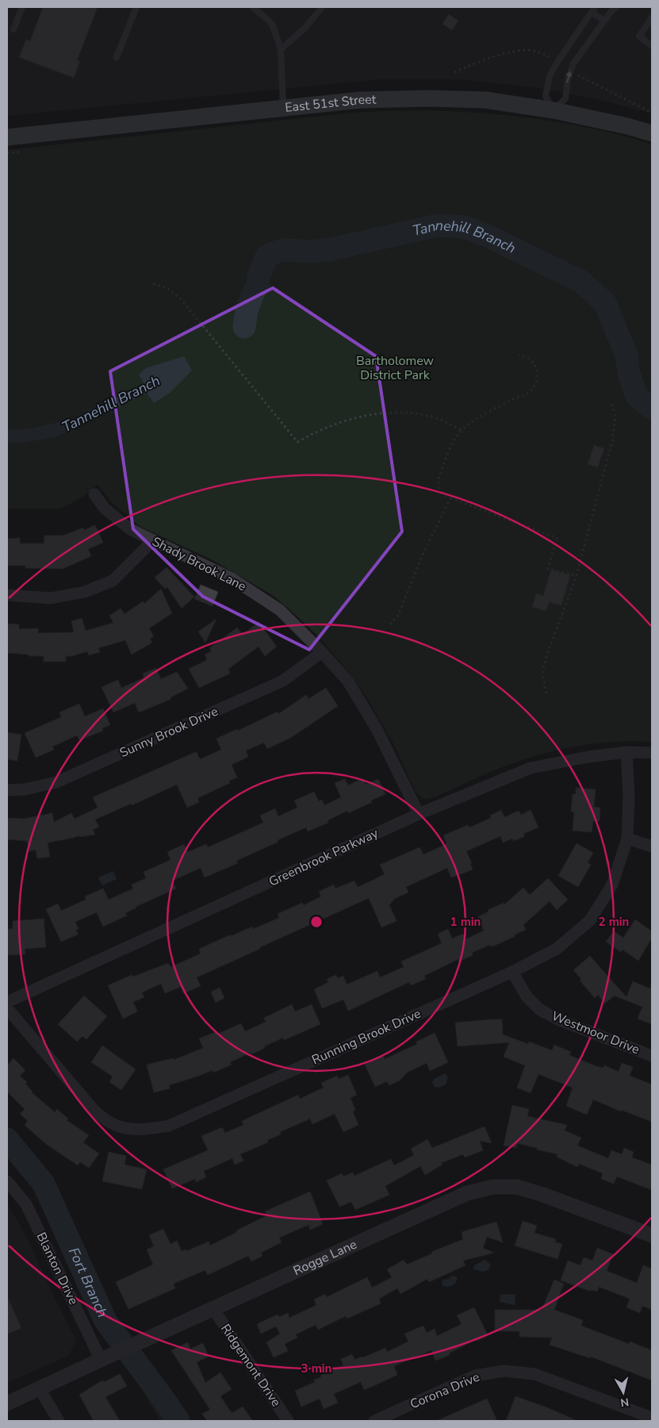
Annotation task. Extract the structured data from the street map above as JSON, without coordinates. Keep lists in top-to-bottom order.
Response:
{
  "streets": {
    "main road": ["East 51st Street"],
    "street": [
      "Shady Brook Lane",
      "Sunny Brook Drive",
      "Greenbrook Parkway",
      "Westmoor Drive",
      "Running Brook Drive",
      "Rogge Lane",
      "Blanton Drive",
      "Ridgemont Drive",
      "Corona Drive"
    ]
  },
  "crossings": [
    ["Shady Brook Lane", "Sunny Brook Drive"],
    ["Shady Brook Lane", "Greenbrook Parkway"],
    ["Greenbrook Parkway", "Running Brook Drive"],
    ["Westmoor Drive", "Running Brook Drive"],
    ["Rogge Lane", "Blanton Drive"],
    ["Rogge Lane", "Ridgemont Drive"]
  ],
  "water": ["Tannehill Branch", "Fort Branch"],
  "parks": ["Bartholomew District Park"],
  "north": "bottom",
  "rings": ["1 min", "2 min", "3 min"]
}
